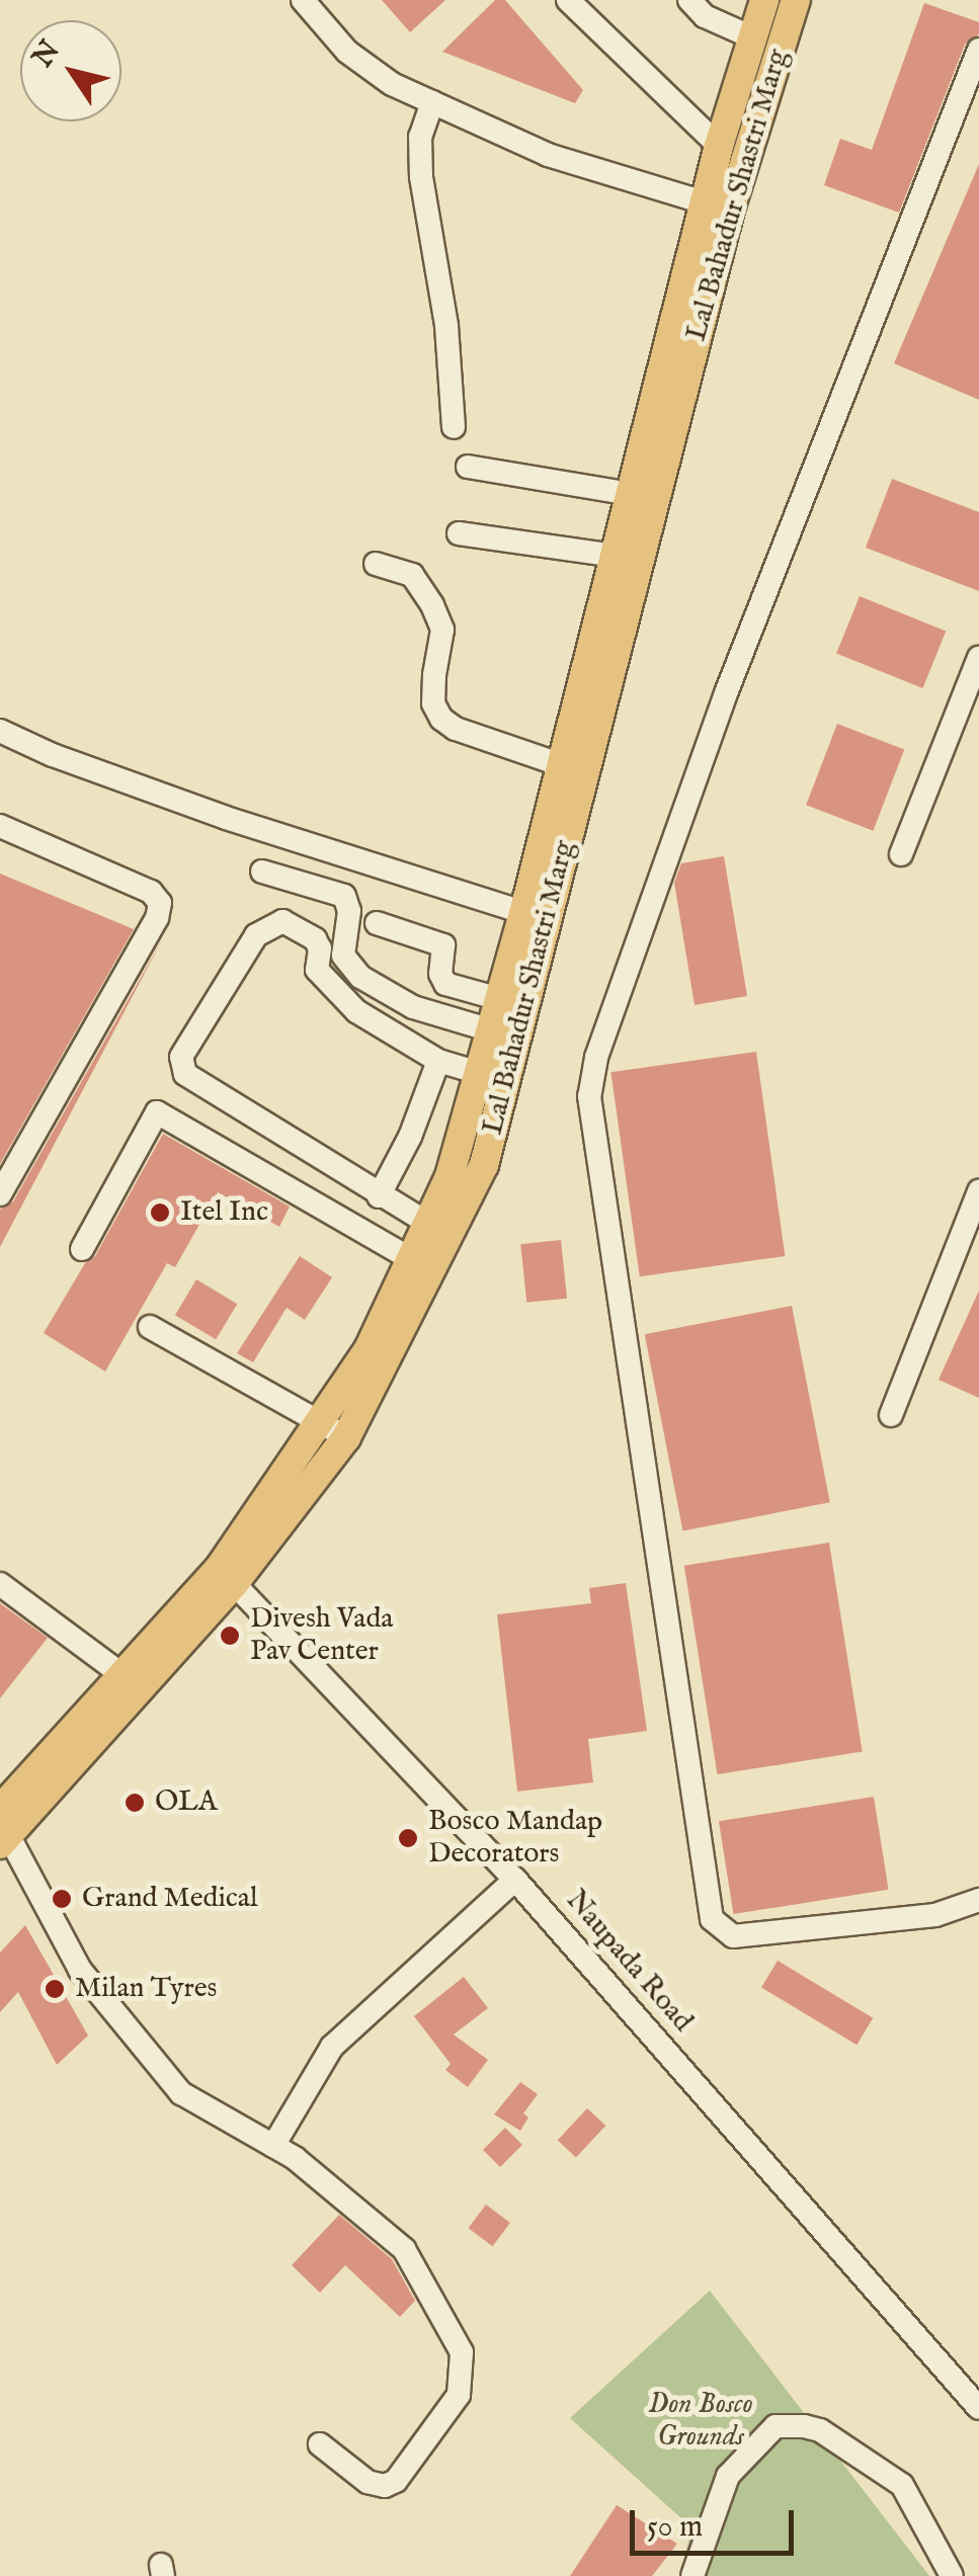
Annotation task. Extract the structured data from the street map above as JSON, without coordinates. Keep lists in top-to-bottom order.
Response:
{
  "streets": {
    "main road": ["Lal Bahadur Shastri Marg"],
    "street": ["Naupada Road"]
  },
  "crossings": [
    ["Lal Bahadur Shastri Marg", "Naupada Road"]
  ],
  "parks": ["Don Bosco Grounds"],
  "places": [
    "Itel Inc",
    "Divesh Vada Pav Center",
    "OLA",
    "Bosco Mandap Decorators",
    "Grand Medical",
    "Milan Tyres"
  ],
  "scale_bar": "50 m",
  "north": "top left"
}
